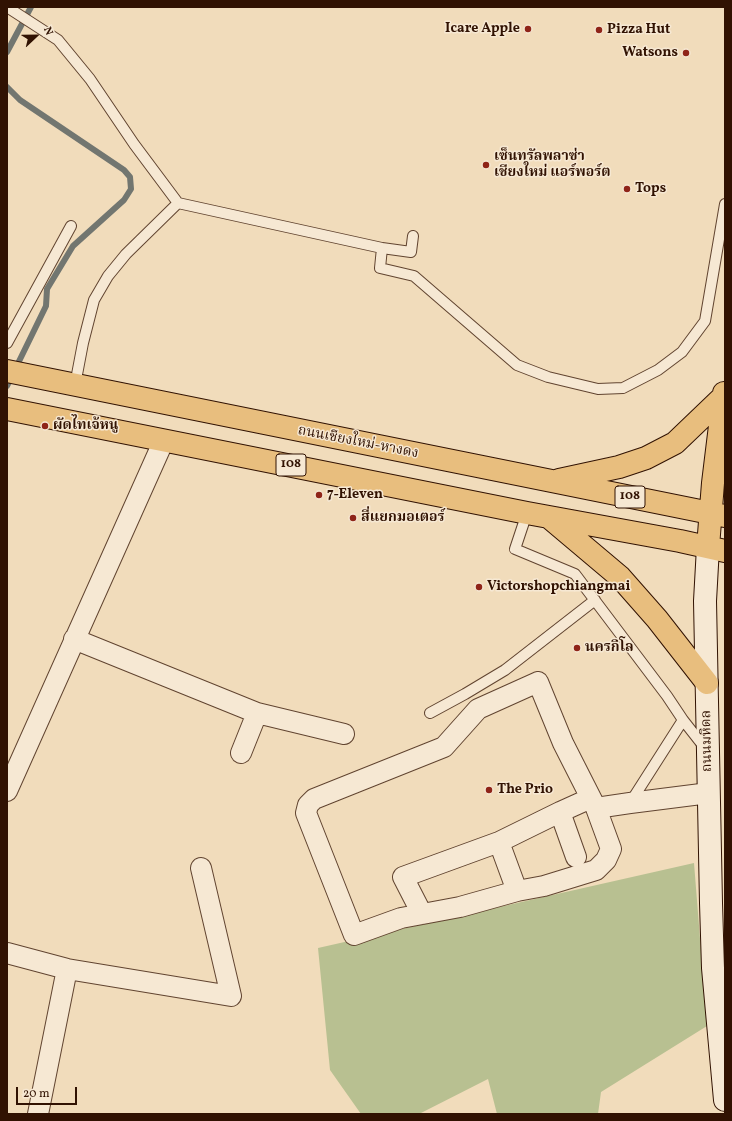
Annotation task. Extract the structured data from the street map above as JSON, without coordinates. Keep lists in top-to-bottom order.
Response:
{
  "streets": {
    "main road": ["ถนนเชียงใหม่-หางดง", "108", "ถนนมหิดล"]
  },
  "crossings": [
    ["ถนนเชียงใหม่-หางดง", "ถนนมหิดล"],
    ["108", "ถนนมหิดล"]
  ],
  "places": [
    "Icare Apple",
    "Pizza Hut",
    "Watsons",
    "เซ็นทรัลพลาซ่า เชียงใหม่ แอร์พอร์ต",
    "Tops",
    "ผัดไทเจ้หนู",
    "7-Eleven",
    "สี่แยกมอเตอร์",
    "Victorshopchiangmai",
    "นครกิโล",
    "The Prio"
  ],
  "scale_bar": "20 m",
  "north": "right"
}
